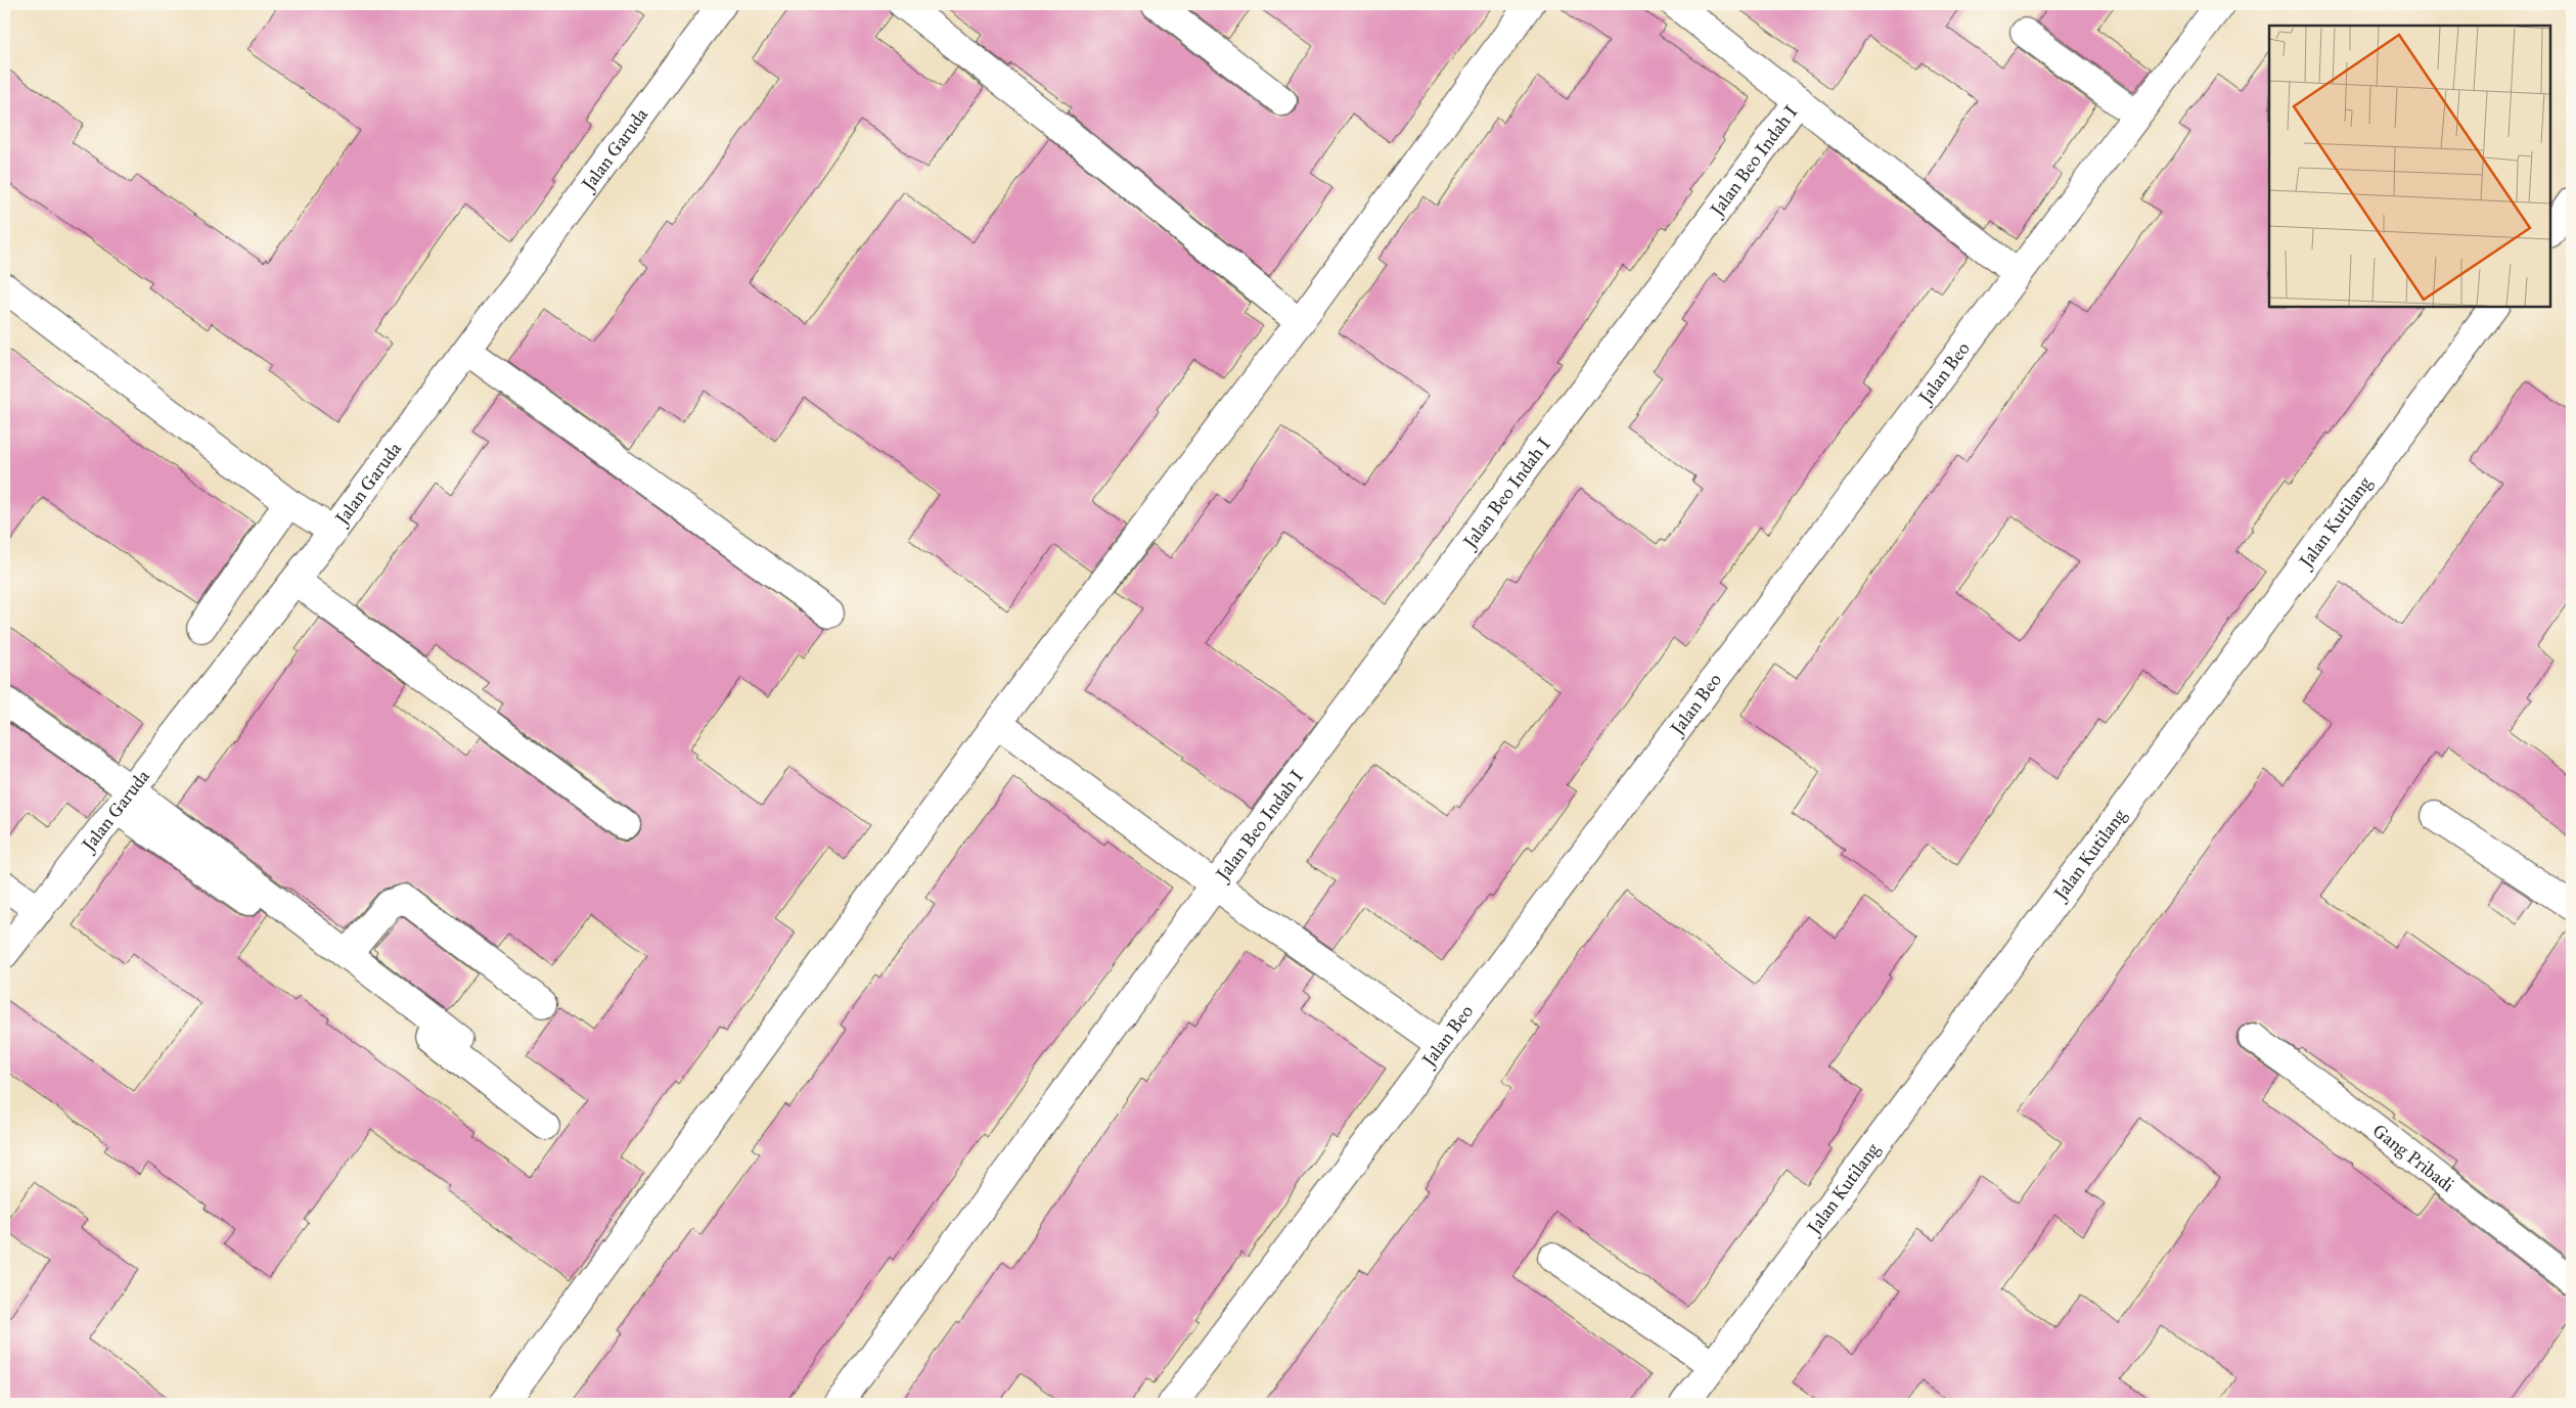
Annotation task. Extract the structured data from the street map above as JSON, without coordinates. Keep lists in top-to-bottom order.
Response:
{
  "streets": {
    "street": [
      "Jalan Garuda",
      "Jalan Beo Indah I",
      "Jalan Beo",
      "Jalan Kutilang",
      "Gang Pribadi"
    ]
  }
}
